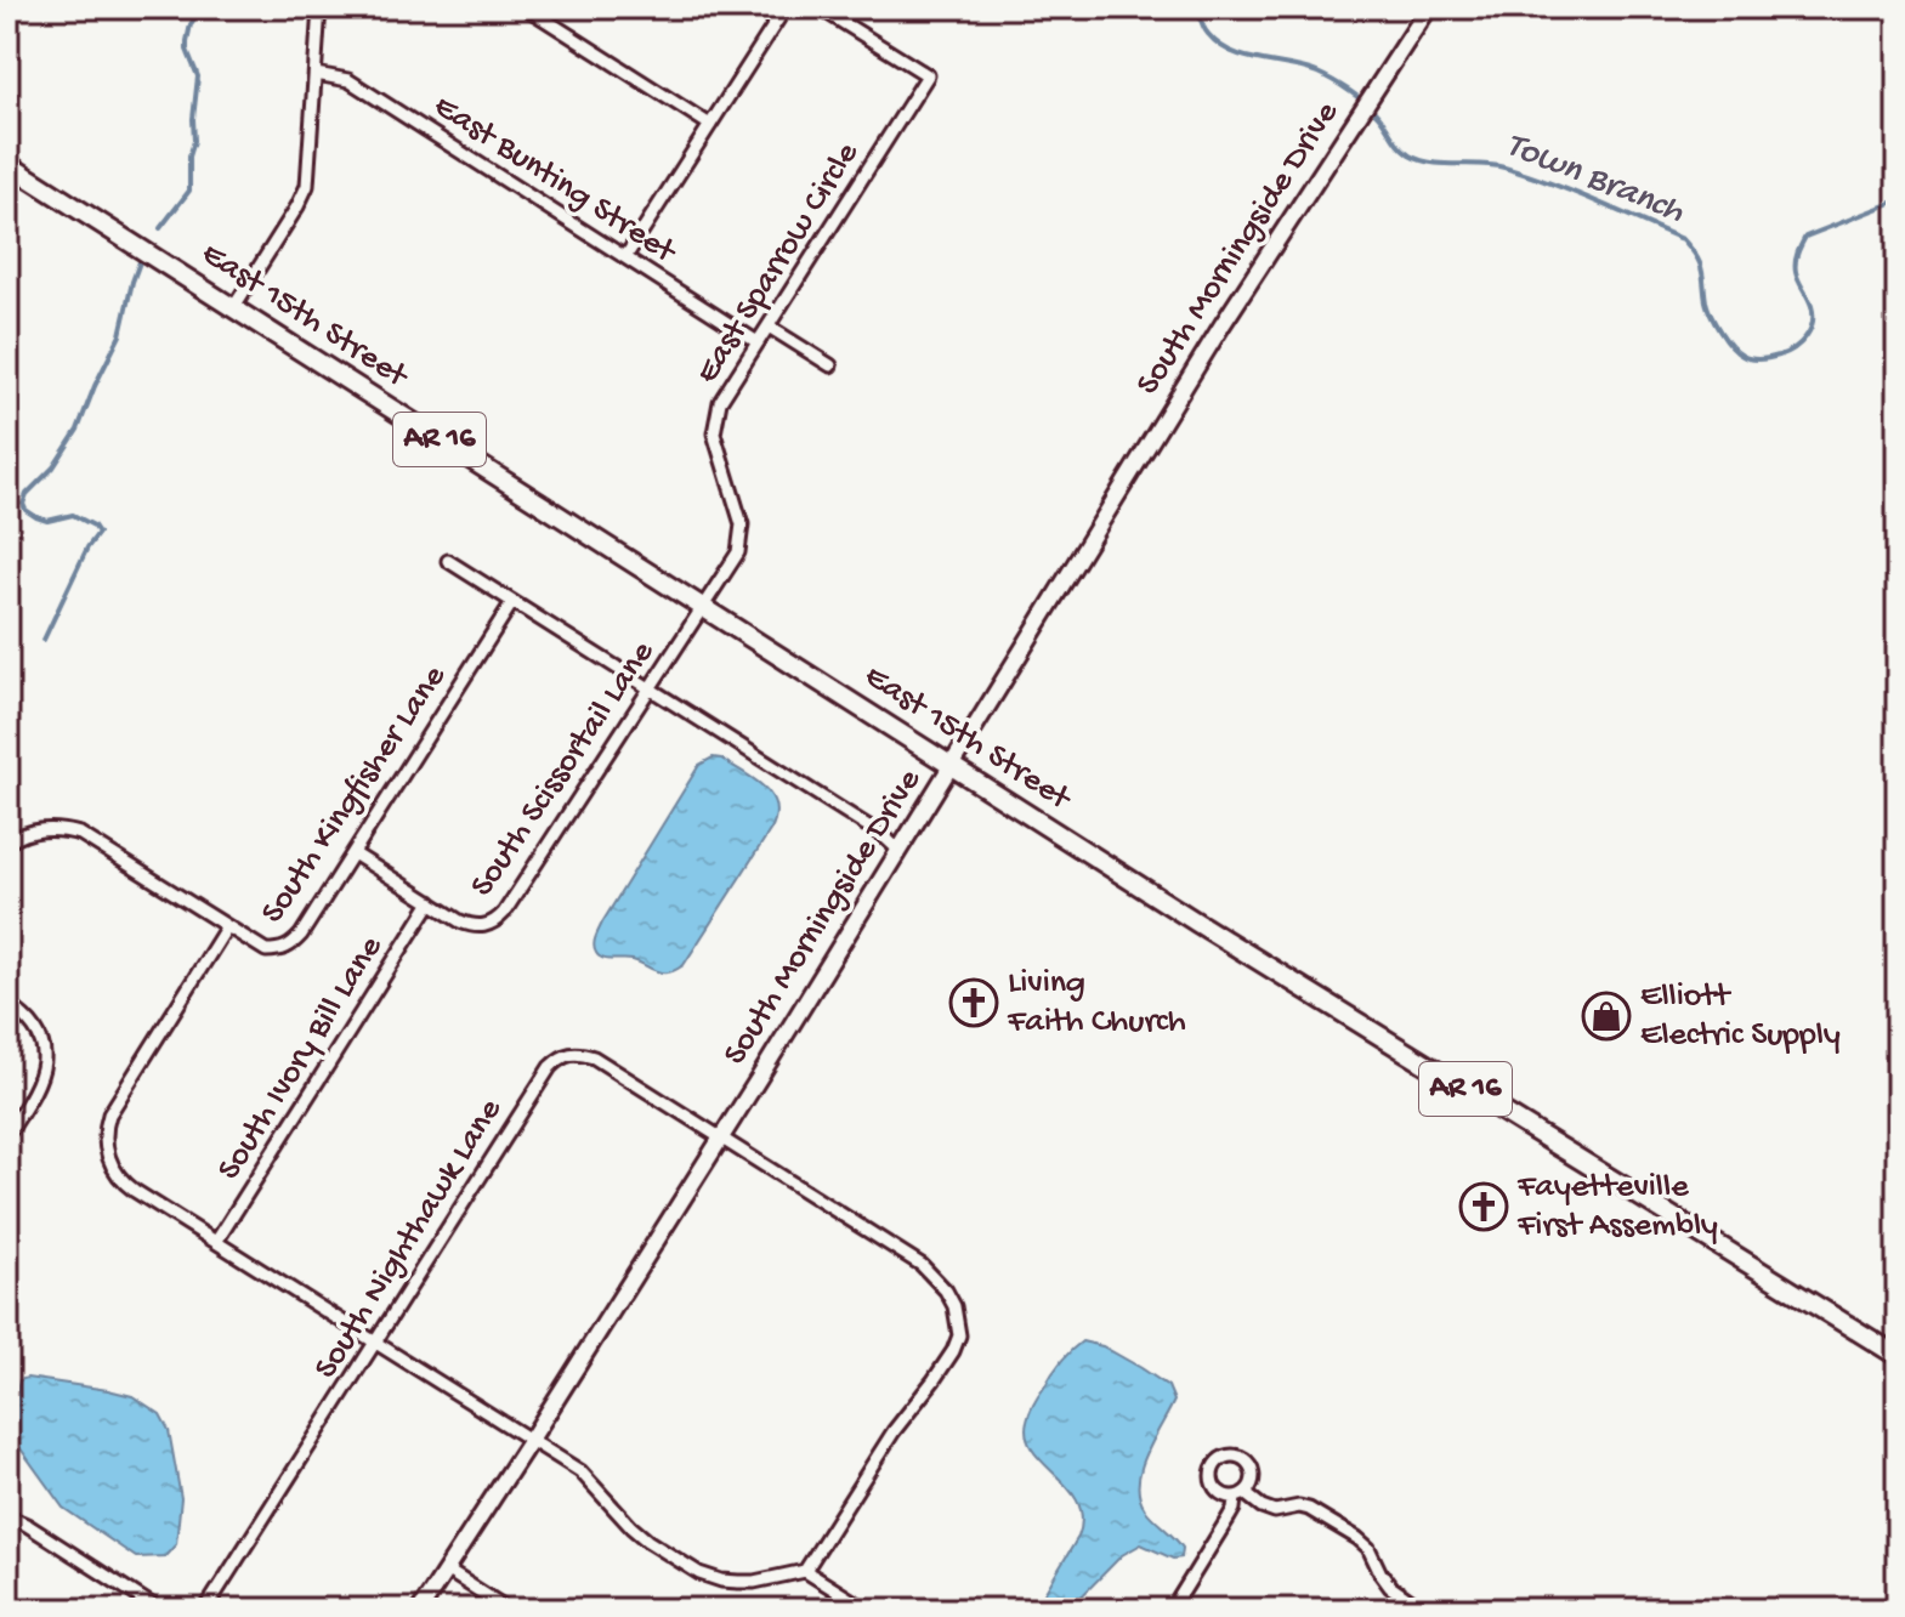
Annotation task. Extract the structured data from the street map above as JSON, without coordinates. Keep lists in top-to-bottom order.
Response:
{
  "streets": {
    "main road": ["East 15th Street", "AR 16"],
    "street": [
      "East Bunting Street",
      "South Morningside Drive",
      "East Sparrow Circle",
      "South Scissortail Lane",
      "South Kingfisher Lane",
      "South Ivory Bill Lane",
      "South Nighthawk Lane"
    ]
  },
  "crossings": [
    ["East Bunting Street", "East Sparrow Circle"],
    ["South Morningside Drive", "East 15th Street"],
    ["South Morningside Drive", "South Nighthawk Lane"],
    ["East Sparrow Circle", "East 15th Street"],
    ["East Sparrow Circle", "South Scissortail Lane"],
    ["East 15th Street", "South Scissortail Lane"],
    ["South Scissortail Lane", "South Kingfisher Lane"],
    ["South Scissortail Lane", "South Ivory Bill Lane"]
  ],
  "water": ["Town Branch"],
  "places": {
    "church": ["Living Faith Church", "Fayetteville First Assembly"],
    "shop": ["Elliott Electric Supply"]
  }
}
